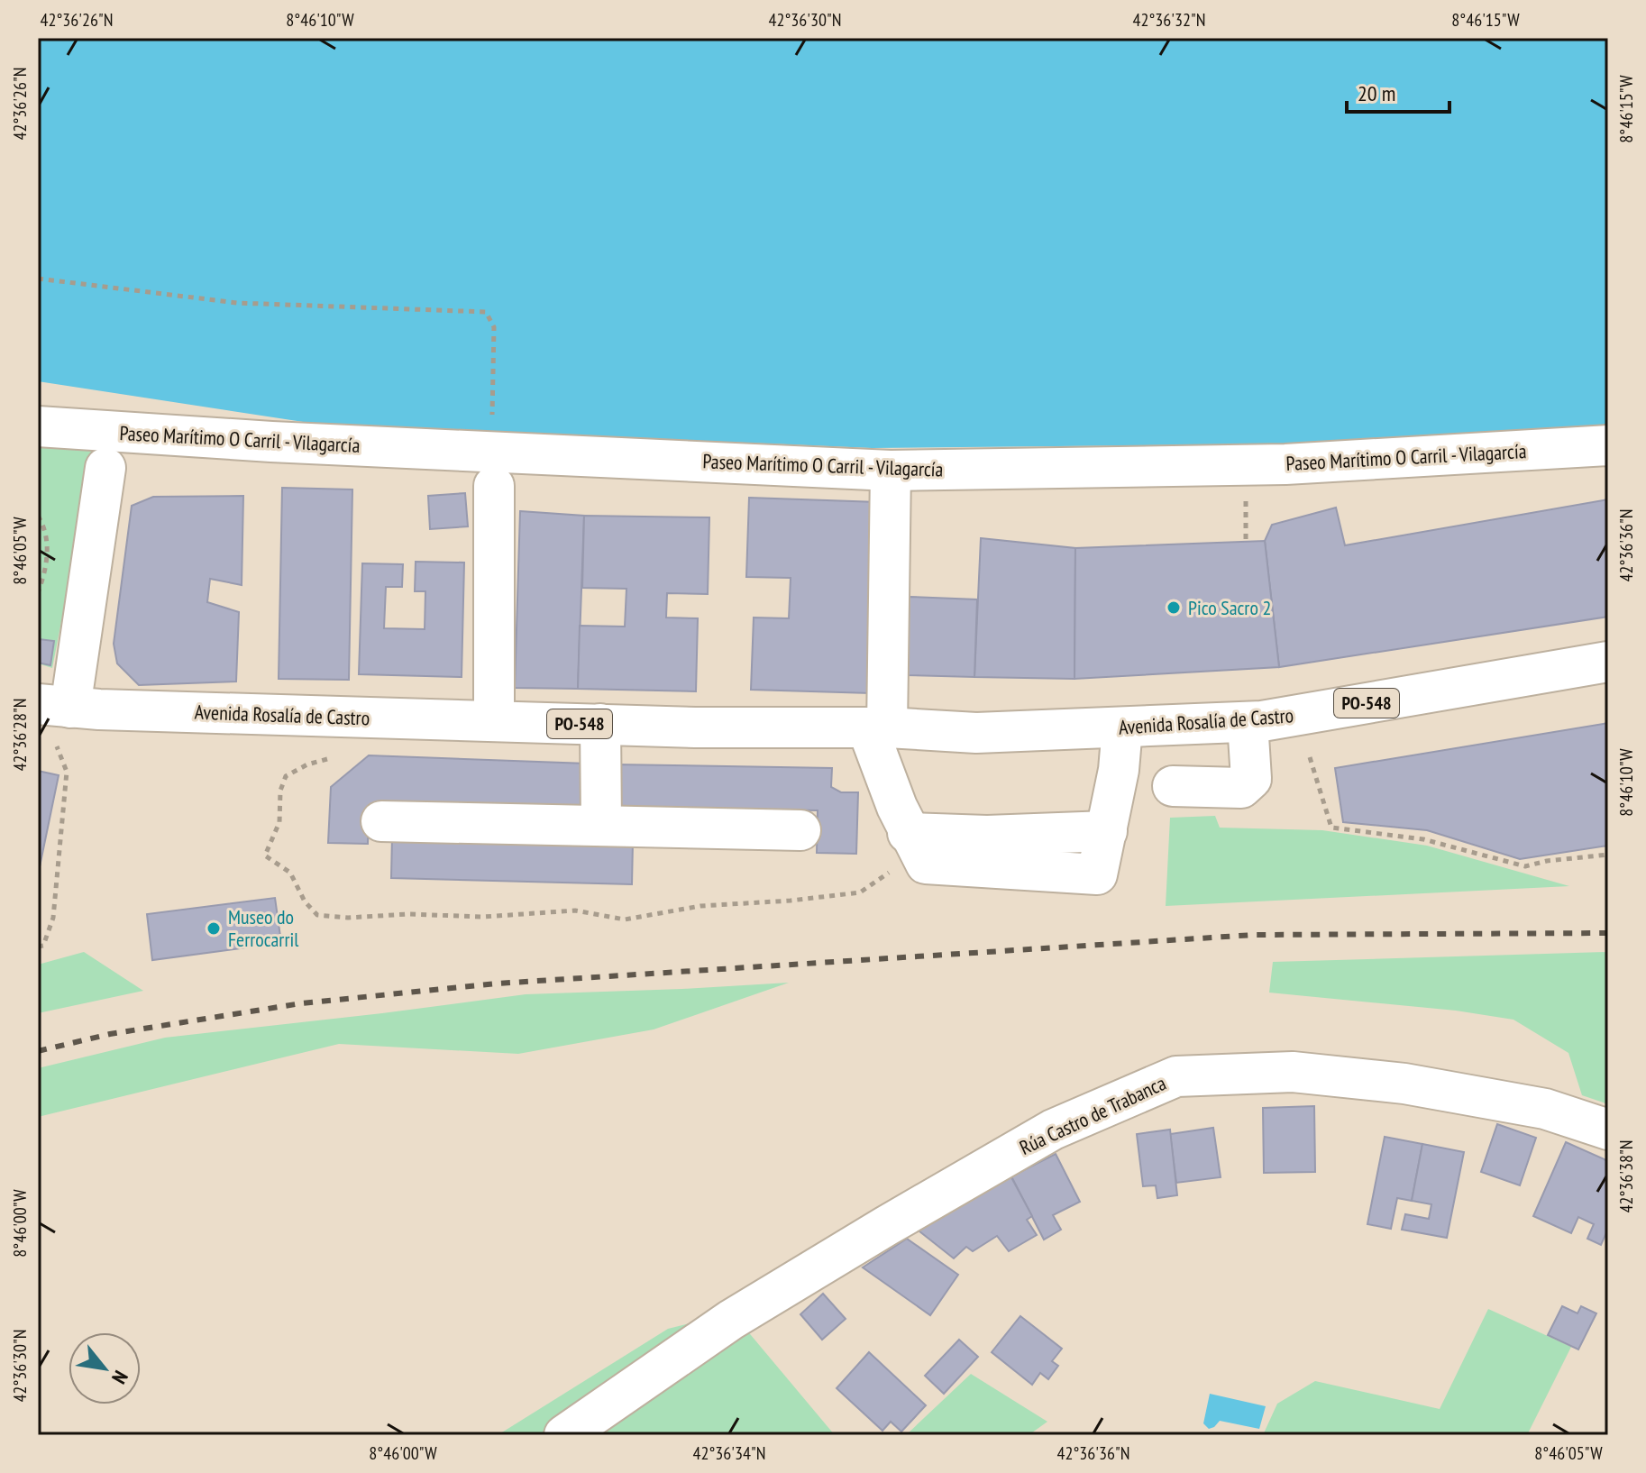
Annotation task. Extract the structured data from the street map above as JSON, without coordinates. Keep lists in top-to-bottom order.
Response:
{
  "streets": {
    "street": [
      "Paseo Marítimo O Carril - Vilagarcía",
      "PO-548",
      "Avenida Rosalía de Castro",
      "Rúa Castro de Trabanca"
    ]
  },
  "places": ["Pico Sacro 2", "Museo do Ferrocarril"],
  "scale_bar": "20 m",
  "north": "bottom right",
  "coordinates": [
    "42°36'26\"N",
    "8°46'10\"W",
    "42°36'30\"N",
    "42°36'32\"N",
    "8°46'15\"W",
    "42°36'36\"N",
    "8°46'05\"W",
    "42°36'28\"N",
    "42°36'38\"N",
    "8°46'00\"W",
    "42°36'34\"N"
  ]
}
